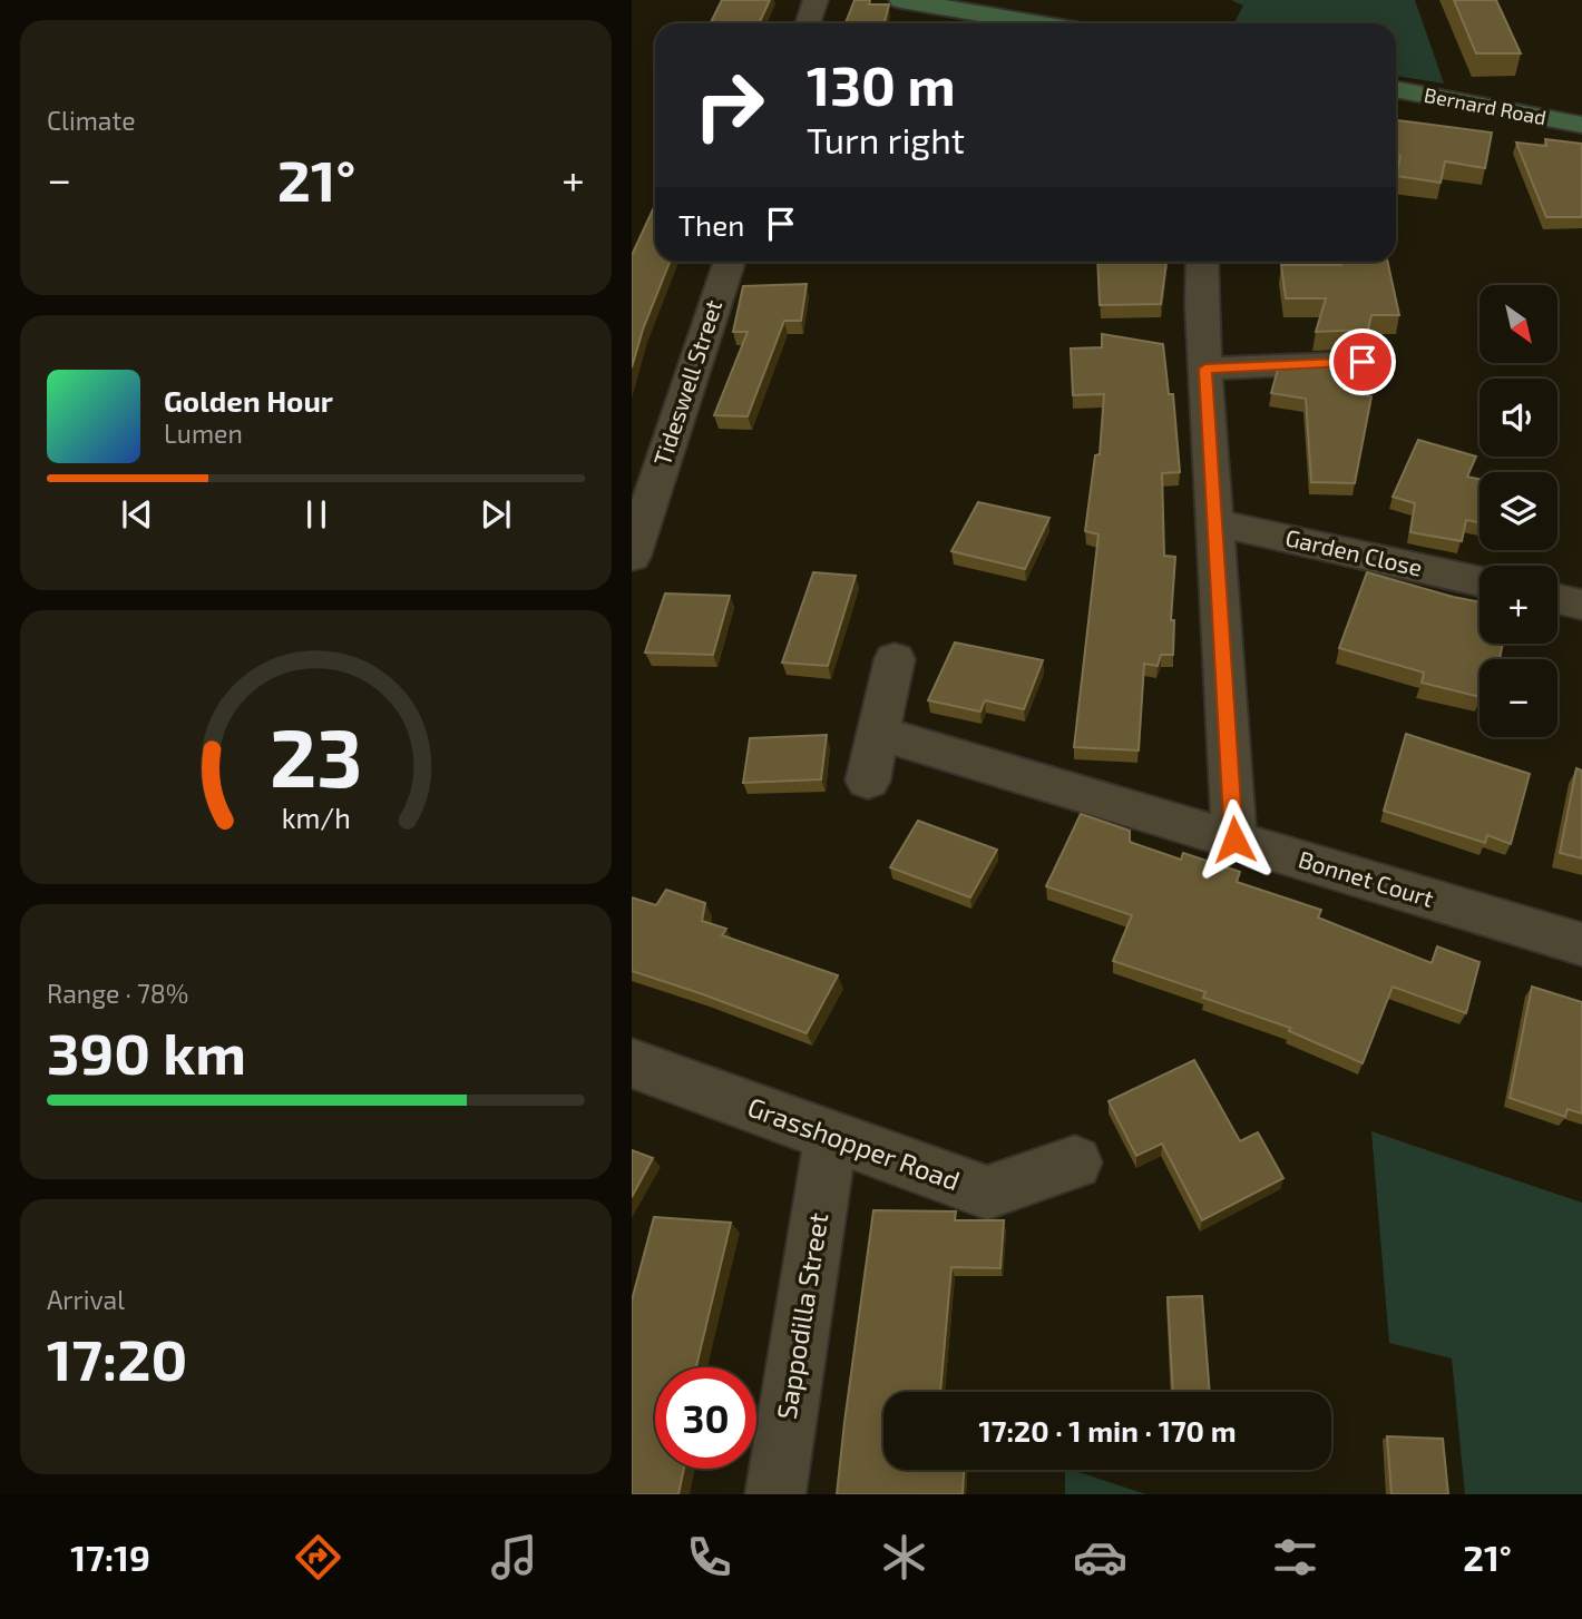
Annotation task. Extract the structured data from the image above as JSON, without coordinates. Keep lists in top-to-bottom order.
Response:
{
  "streets": {
    "main road": ["Bernard Road"],
    "street": [
      "Tideswell Street",
      "Garden Close",
      "Bonnet Court",
      "Grasshopper Road",
      "Sappodilla Street"
    ]
  },
  "crossings": [
    ["Grasshopper Road", "Sappodilla Street"]
  ],
  "north": "bottom right",
  "page": {
    "tile": [
      "Climate",
      ["Range · 78%", "390 km"],
      ["Arrival", "17:20"]
    ],
    "turn": ["130 m", "Turn right"],
    "heat": ["−", "21°", "+"],
    "then": "Then",
    "map_buttons": ["+", "−"],
    "song": ["Golden Hour", "Lumen"],
    "limit": "30",
    "trip": "17:20 · 1 min · 170 m",
    "tabs": ["17:19", "21°"],
    "gauge": ["23", "km/h"]
  }
}
